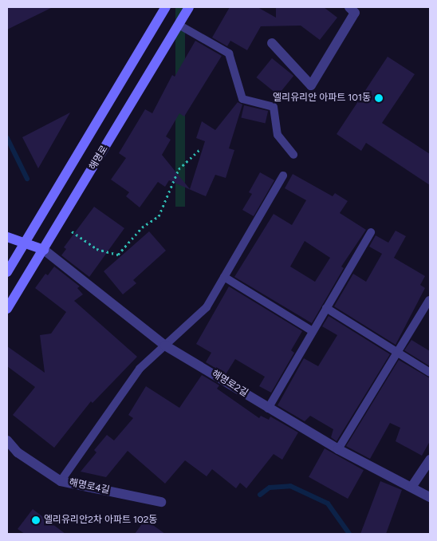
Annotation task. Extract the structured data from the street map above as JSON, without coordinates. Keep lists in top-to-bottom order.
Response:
{
  "streets": {
    "street": ["해명로", "해명로2길", "해명로4길"]
  },
  "crossings": [
    ["해명로", "해명로2길"]
  ],
  "places": ["엘리유리안 아파트 101동", "엘리유리안2차 아파트 102동"]
}
